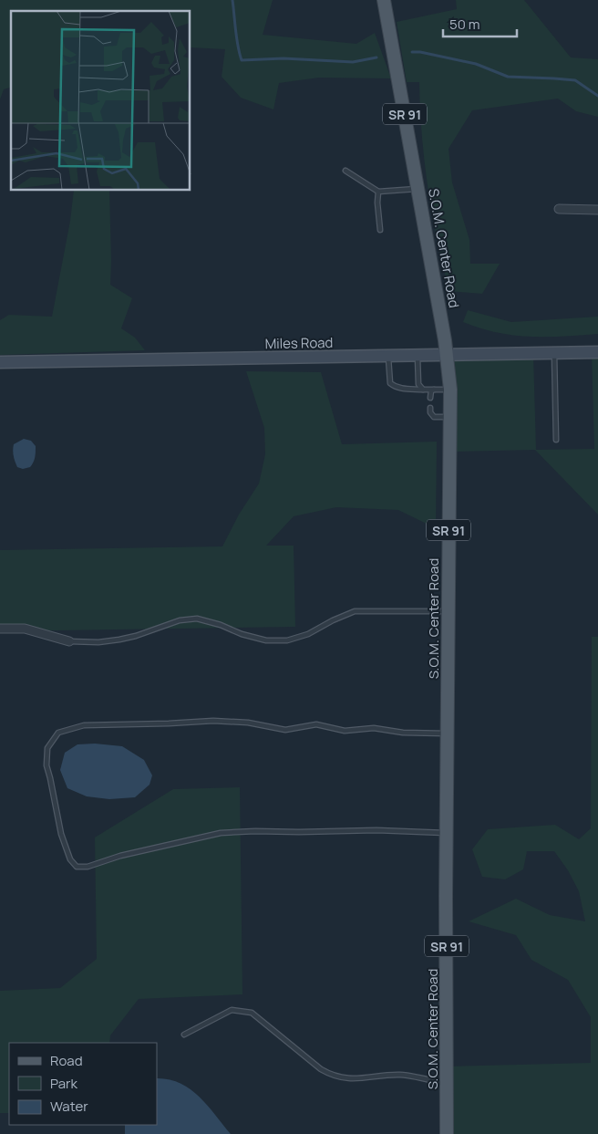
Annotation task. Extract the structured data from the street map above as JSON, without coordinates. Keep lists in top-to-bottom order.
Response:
{
  "streets": {
    "main road": ["SR 91", "S.O.M. Center Road", "Miles Road"]
  },
  "crossings": [
    ["S.O.M. Center Road", "Miles Road"]
  ],
  "legend": ["Road", "Park", "Water"],
  "scale_bar": "50 m"
}
